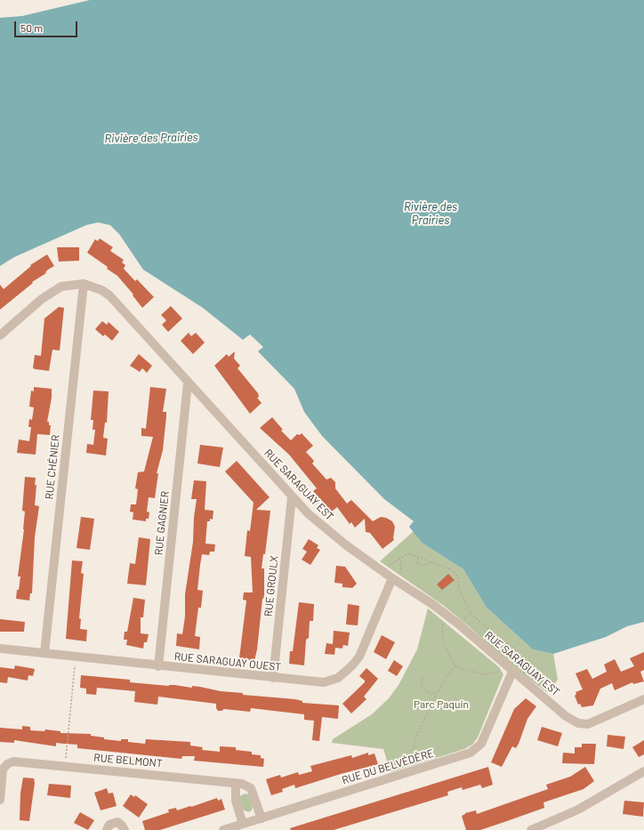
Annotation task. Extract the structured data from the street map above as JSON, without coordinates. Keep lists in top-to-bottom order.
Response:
{
  "streets": {
    "street": [
      "RUE CHÉNIER",
      "RUE SARAGUAY EST",
      "RUE GAGNIER",
      "RUE GROULX",
      "RUE SARAGUAY OUEST",
      "RUE BELMONT",
      "RUE DU BELVÉDÈRE"
    ]
  },
  "crossings": [
    ["RUE CHÉNIER", "RUE SARAGUAY EST"],
    ["RUE CHÉNIER", "RUE SARAGUAY OUEST"],
    ["RUE SARAGUAY EST", "RUE GAGNIER"],
    ["RUE SARAGUAY EST", "RUE GROULX"],
    ["RUE SARAGUAY EST", "RUE SARAGUAY OUEST"],
    ["RUE SARAGUAY EST", "RUE DU BELVÉDÈRE"],
    ["RUE GAGNIER", "RUE SARAGUAY OUEST"],
    ["RUE GROULX", "RUE SARAGUAY OUEST"],
    ["RUE BELMONT", "RUE DU BELVÉDÈRE"]
  ],
  "water": ["Rivière des Prairies"],
  "parks": ["Parc Paquin"],
  "scale_bar": "50 m"
}
